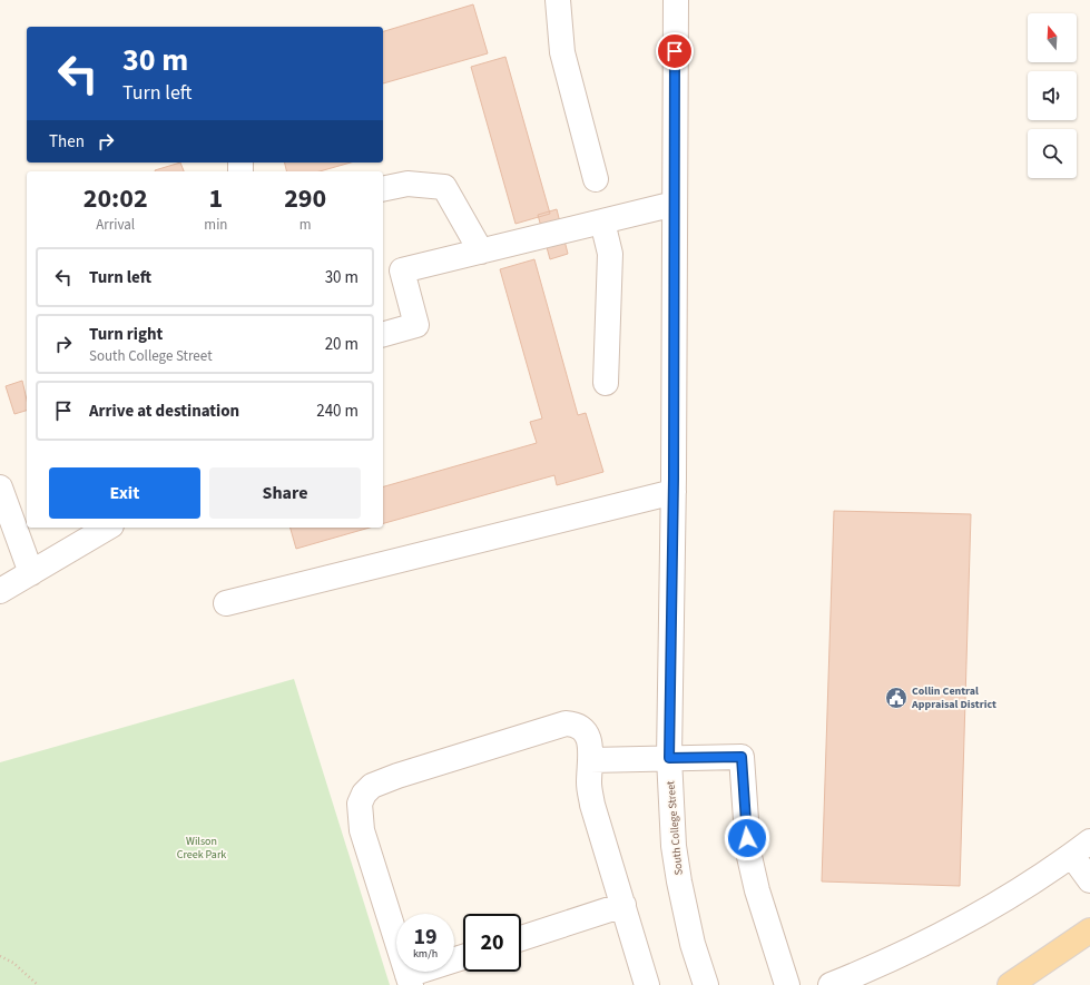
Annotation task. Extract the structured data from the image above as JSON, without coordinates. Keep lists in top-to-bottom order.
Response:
{
  "streets": {
    "street": ["South College Street"]
  },
  "parks": ["Wilson Creek Park"],
  "places": {
    "public building": ["Collin Central Appraisal District"]
  },
  "north": "top",
  "page": {
    "turn": ["30 m", "Turn left"],
    "then": "Then",
    "eta": [
      "20:02",
      "Arrival",
      "1",
      "min",
      "290",
      "m"
    ],
    "list": [
      {
        "name": "Turn left",
        "value": "30 m"
      },
      {
        "name": "Turn right",
        "note": "South College Street",
        "value": "20 m"
      },
      {
        "name": "Arrive at destination",
        "value": "240 m"
      }
    ],
    "buttons": ["Exit", "Share"],
    "speed": "19 km/h",
    "limit": "20"
  }
}
